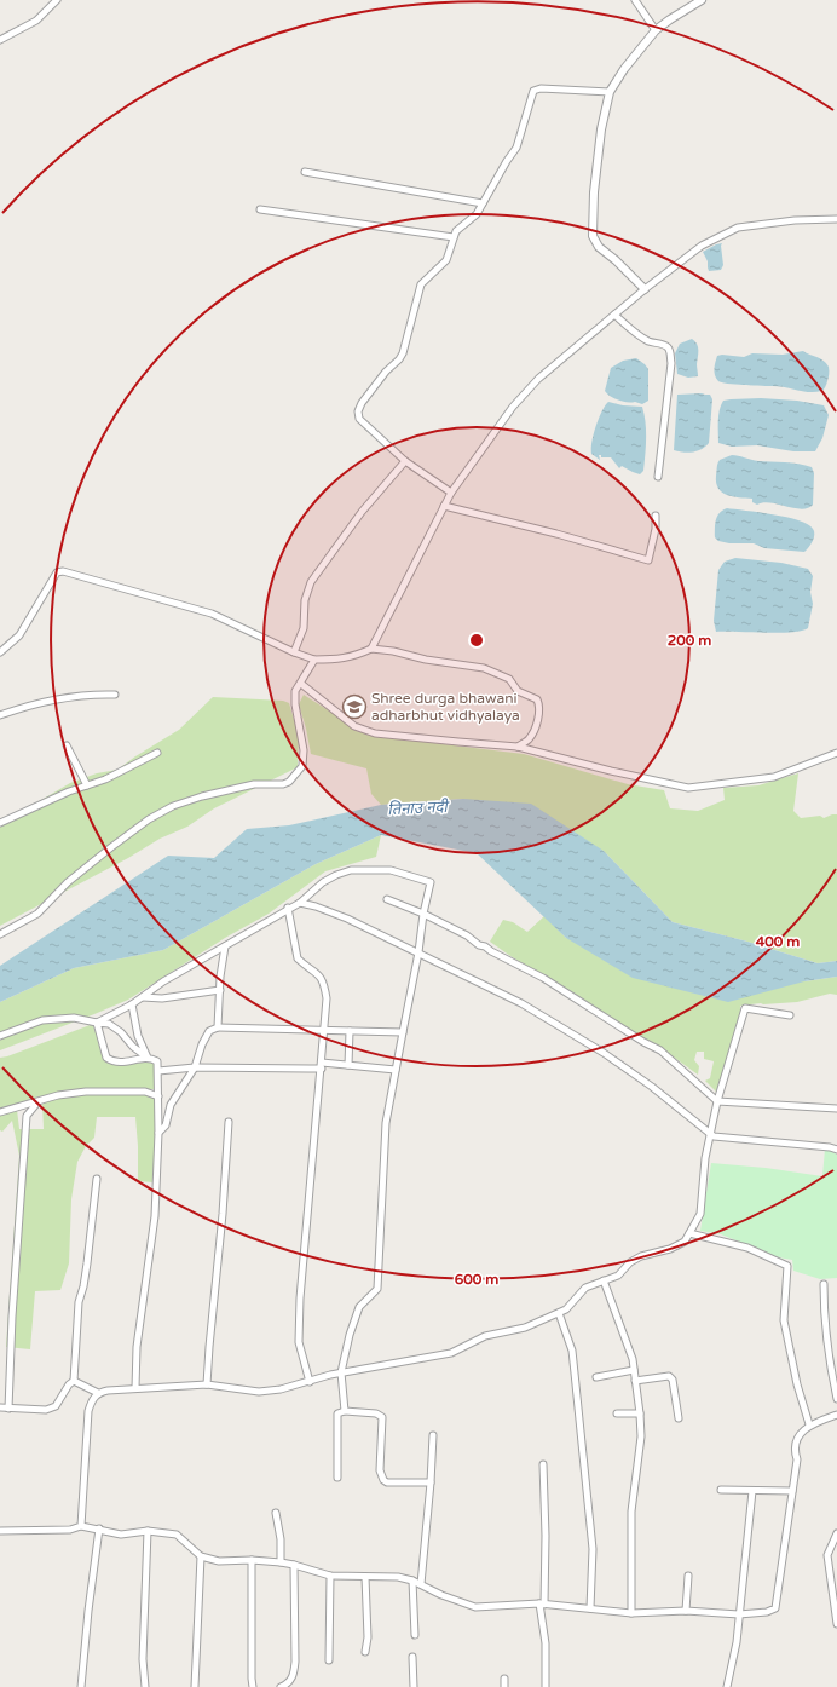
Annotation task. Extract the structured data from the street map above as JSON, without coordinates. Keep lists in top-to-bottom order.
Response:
{
  "water": ["तिनाउ नदी"],
  "places": {
    "school or university": ["Shree durga bhawani adharbhut vidhyalaya"]
  },
  "rings": ["200 m", "400 m", "600 m"]
}
